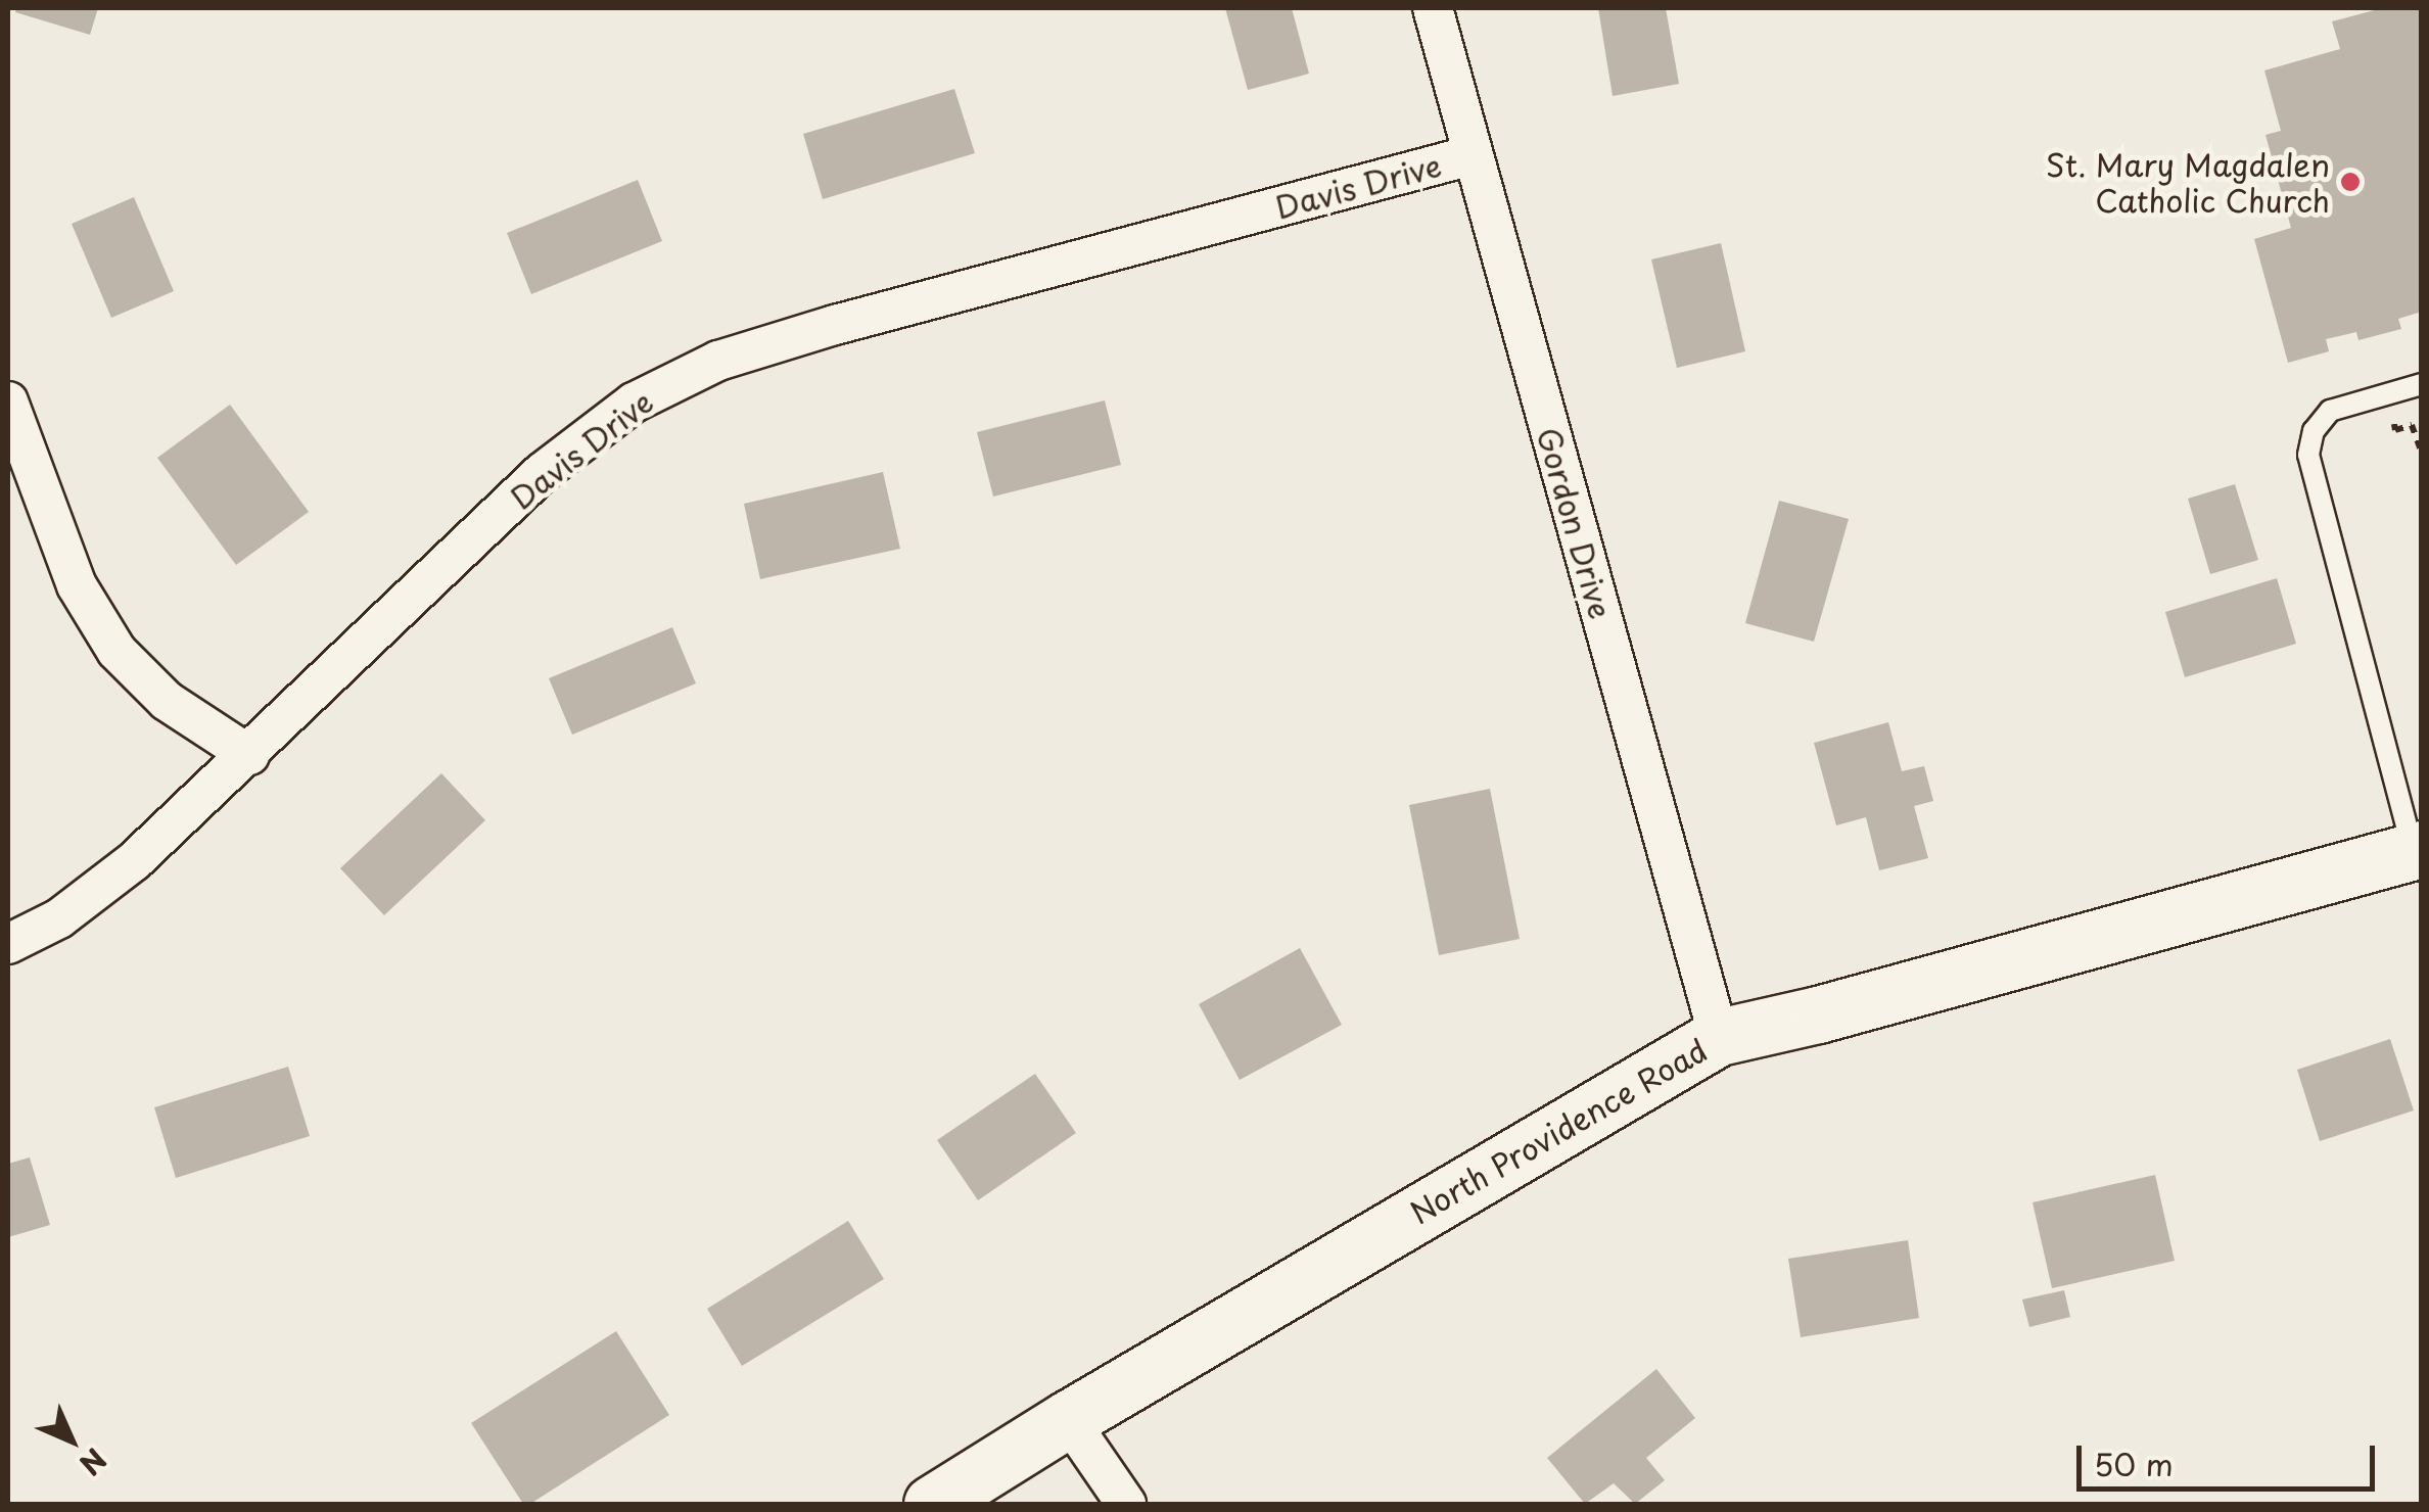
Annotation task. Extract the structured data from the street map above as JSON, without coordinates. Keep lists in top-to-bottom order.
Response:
{
  "streets": {
    "main road": ["North Providence Road"],
    "street": ["Davis Drive", "Gordon Drive"]
  },
  "crossings": [
    ["Davis Drive", "Gordon Drive"],
    ["Gordon Drive", "North Providence Road"]
  ],
  "places": ["St. Mary Magdalen Catholic Church"],
  "scale_bar": "50 m",
  "north": "bottom right"
}
